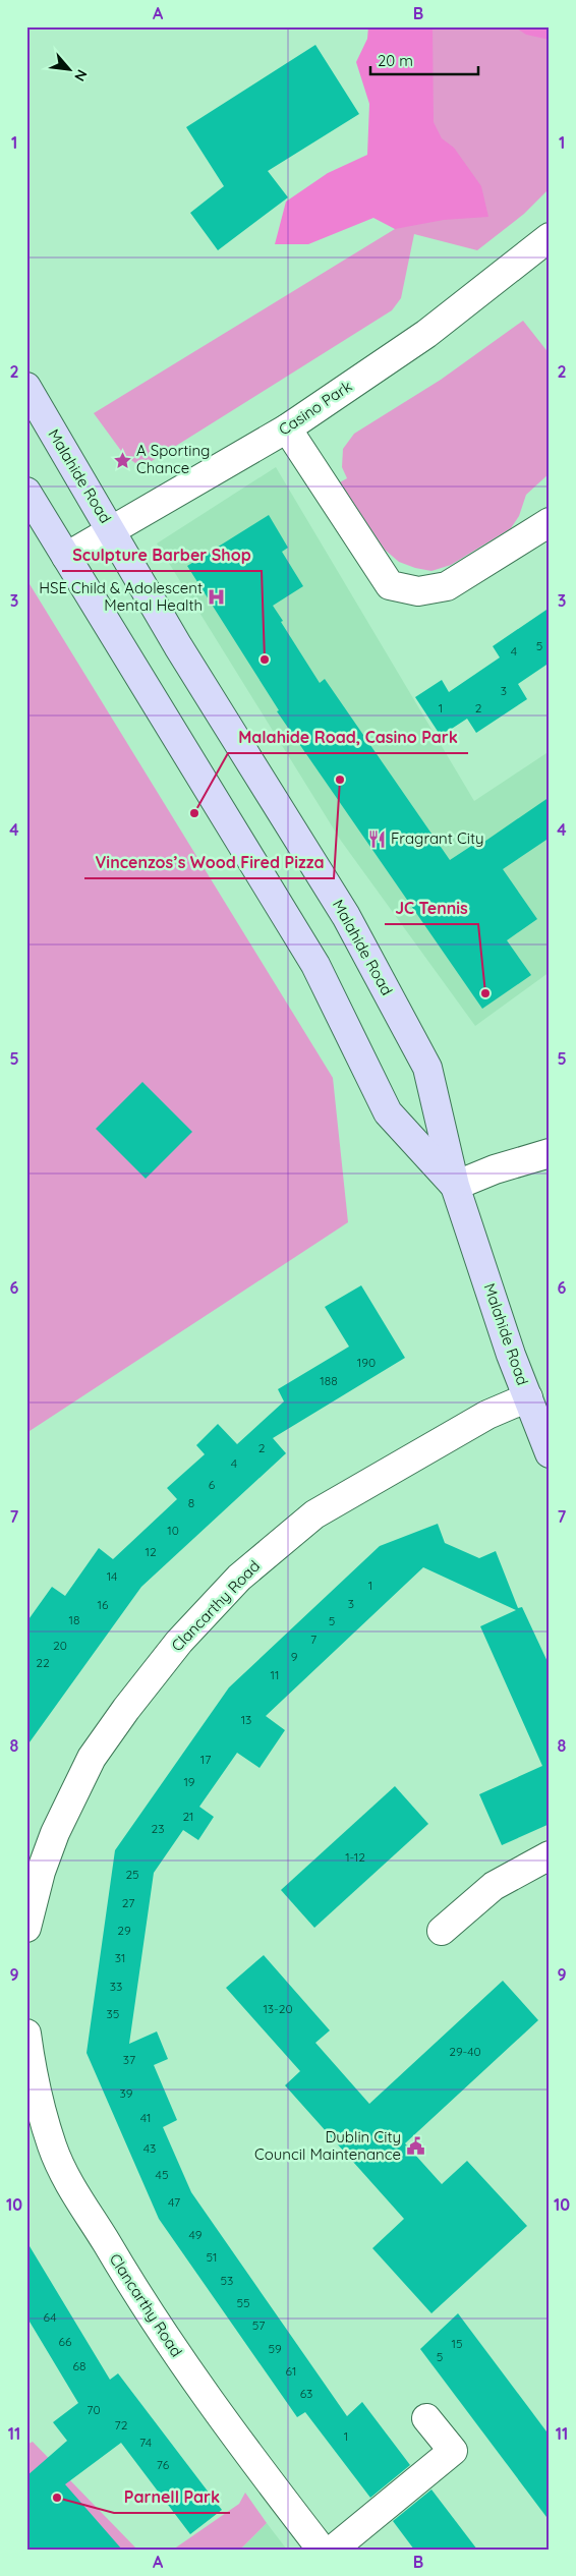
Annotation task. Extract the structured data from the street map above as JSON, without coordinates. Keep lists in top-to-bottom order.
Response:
{
  "streets": {
    "main road": ["Malahide Road"],
    "street": ["Casino Park", "Clancarthy Road"]
  },
  "crossings": [
    ["Casino Park", "Malahide Road"],
    ["Malahide Road", "Clancarthy Road"]
  ],
  "places": {
    "place": ["A Sporting Chance"],
    "hospital": ["HSE Child & Adolescent Mental Health"],
    "other": [
      "Sculpture Barber Shop",
      "Vincenzos’s Wood Fired Pizza",
      "Malahide Road, Casino Park",
      "JC Tennis",
      "Parnell Park"
    ],
    "restaurant": ["Fragrant City"],
    "public building": ["Dublin City Council Maintenance"]
  },
  "house_numbers": [
    "5",
    "4",
    "3",
    "1",
    "2",
    "190",
    "188",
    "2",
    "4",
    "6",
    "8",
    "10",
    "12",
    "14",
    "1",
    "3",
    "16",
    "18",
    "5",
    "7",
    "20",
    "9",
    "22",
    "11",
    "13",
    "17",
    "19",
    "21",
    "23",
    "1-12",
    "25",
    "27",
    "29",
    "31",
    "33",
    "13-20",
    "35",
    "29-40",
    "37",
    "39",
    "41",
    "43",
    "45",
    "47",
    "49",
    "51",
    "53",
    "55",
    "64",
    "57",
    "66",
    "15",
    "59",
    "5",
    "68",
    "61",
    "63",
    "70",
    "72",
    "1",
    "74",
    "76"
  ],
  "scale_bar": "20 m",
  "north": "bottom right",
  "grid": {
    "columns": ["A", "B"],
    "rows": [
      "1",
      "2",
      "3",
      "4",
      "5",
      "6",
      "7",
      "8",
      "9",
      "10",
      "11"
    ]
  }
}
